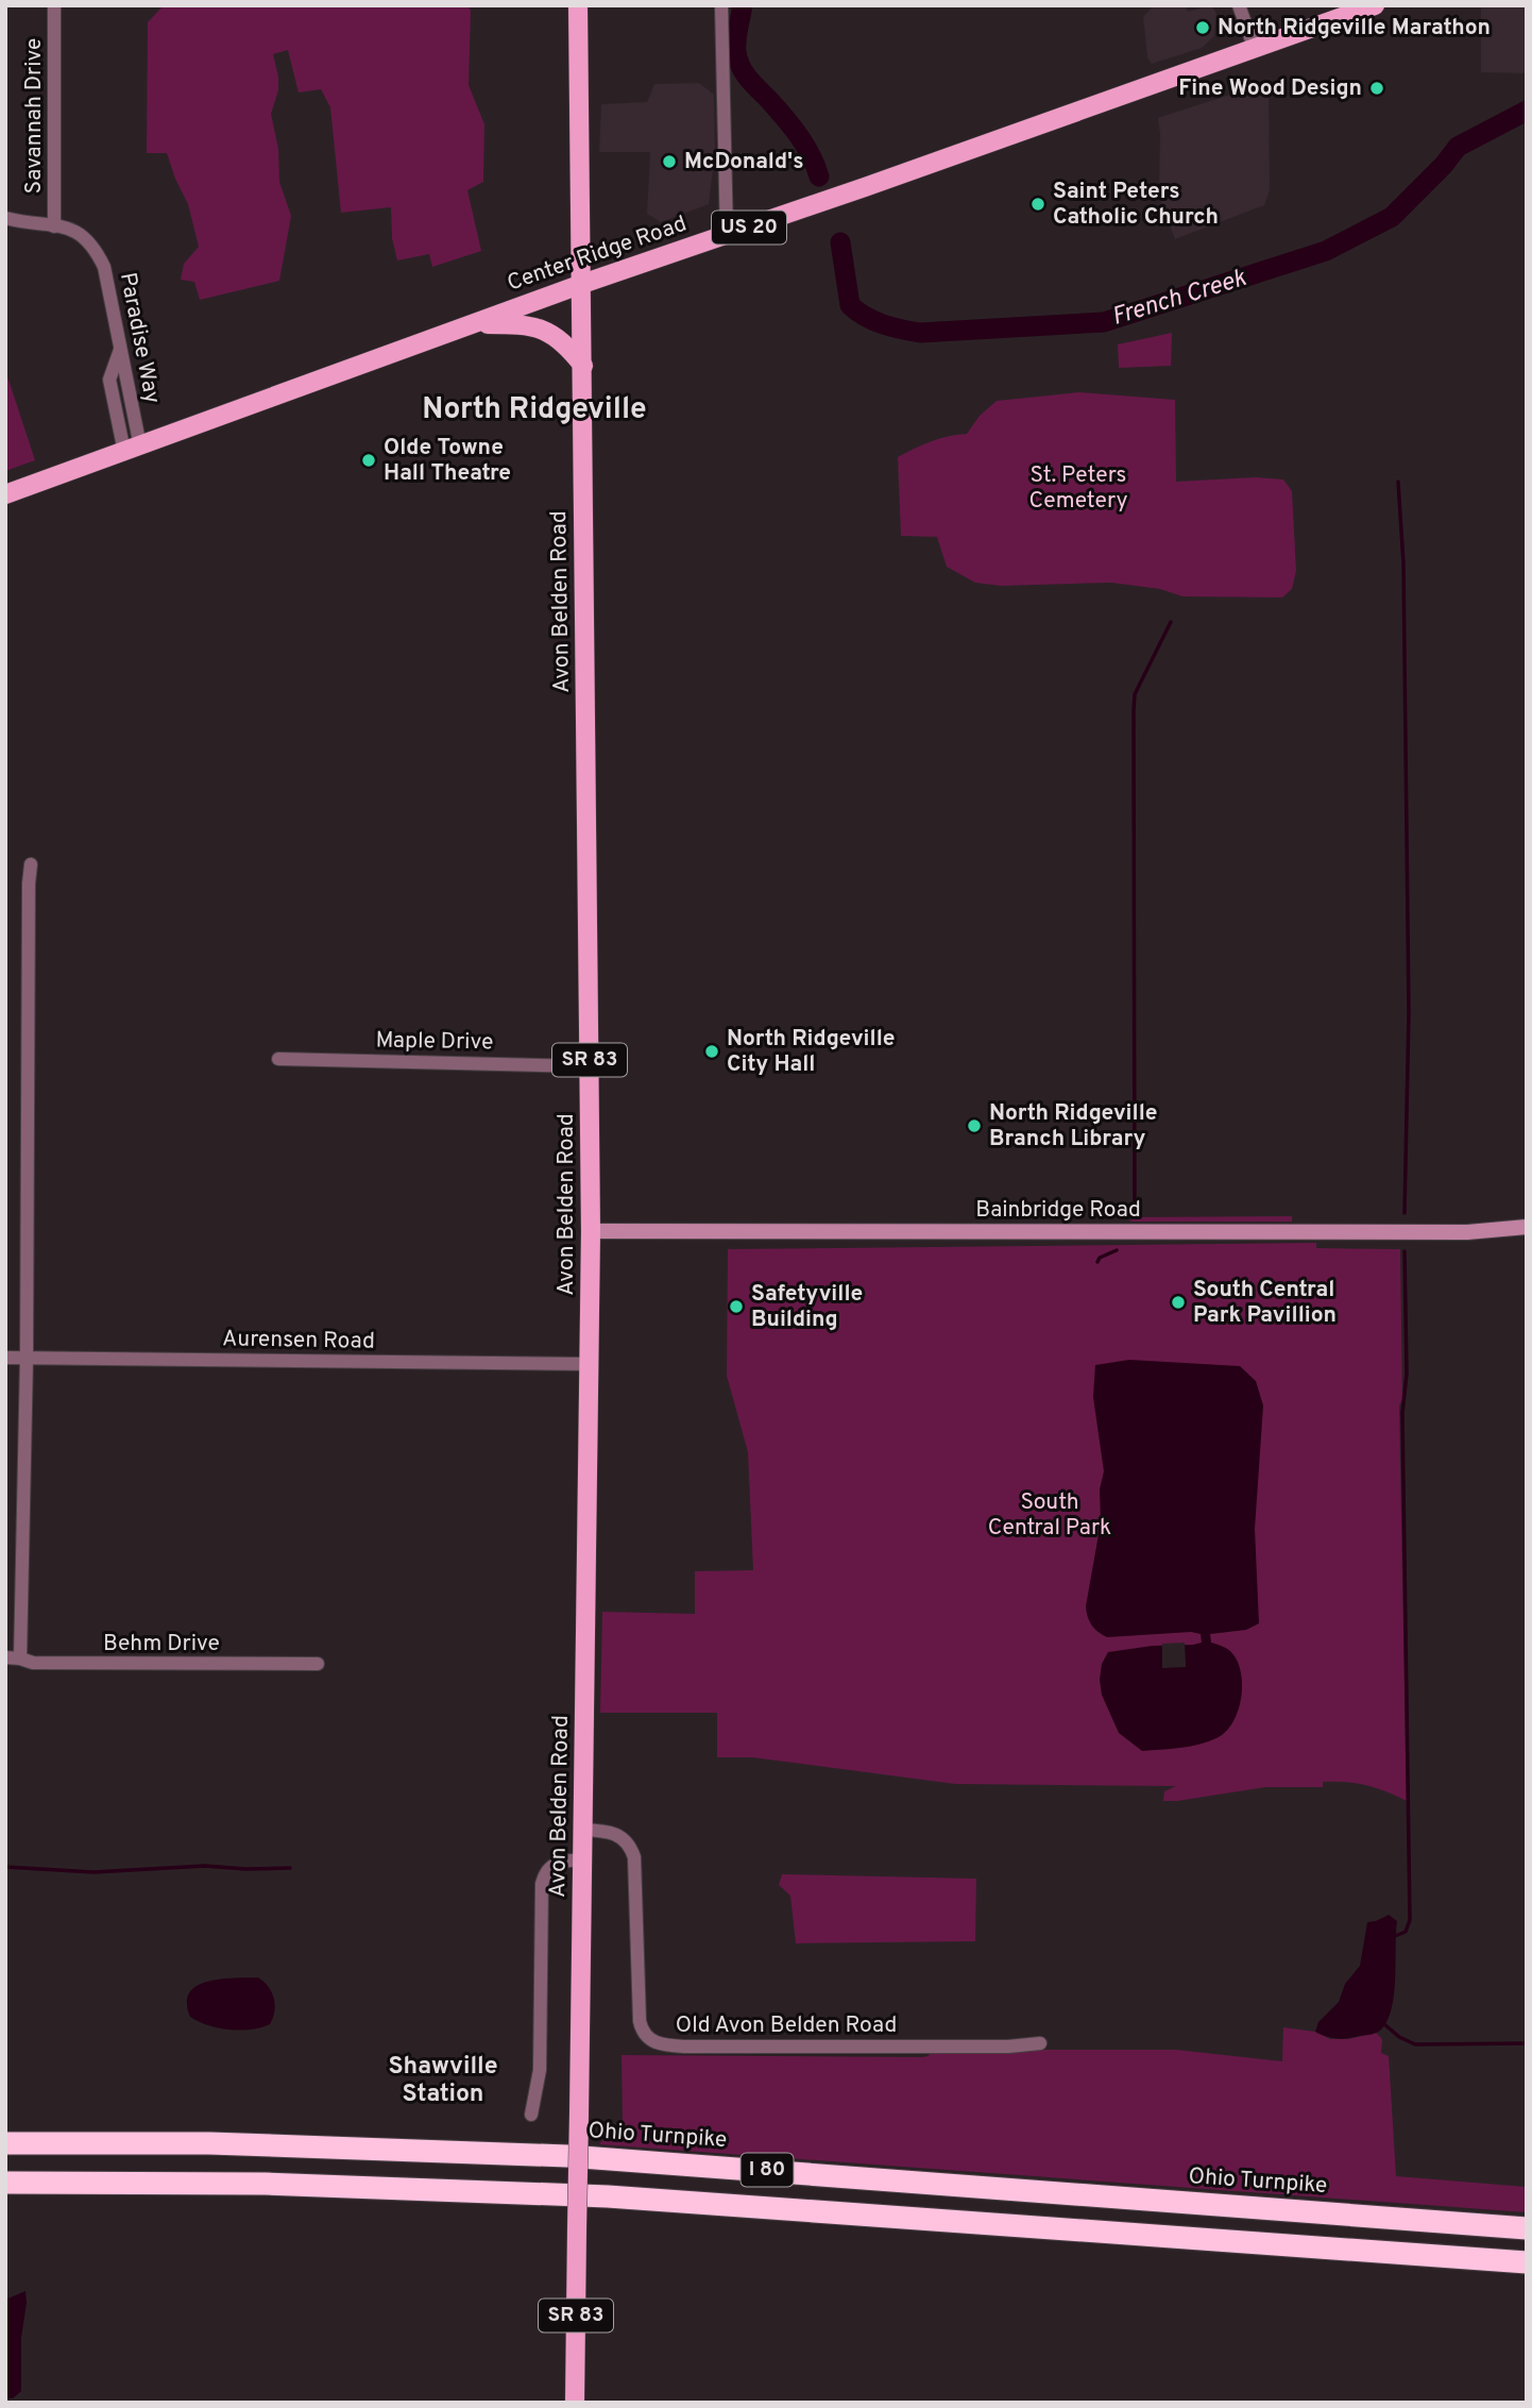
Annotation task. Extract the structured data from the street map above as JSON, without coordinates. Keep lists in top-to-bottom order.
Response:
{
  "streets": {
    "highway": ["Ohio Turnpike", "I 80"],
    "main road": [
      "US 20",
      "Center Ridge Road",
      "Avon Belden Road",
      "SR 83"
    ],
    "street": [
      "Savannah Drive",
      "Paradise Way",
      "Maple Drive",
      "Bainbridge Road",
      "Aurensen Road",
      "Behm Drive",
      "Old Avon Belden Road"
    ]
  },
  "crossings": [
    ["Savannah Drive", "Paradise Way"],
    ["Center Ridge Road", "Paradise Way"],
    ["Center Ridge Road", "Avon Belden Road"],
    ["Avon Belden Road", "Maple Drive"],
    ["Avon Belden Road", "Bainbridge Road"],
    ["Avon Belden Road", "Aurensen Road"],
    ["Avon Belden Road", "Old Avon Belden Road"]
  ],
  "districts": ["North Ridgeville", "Shawville Station"],
  "water": ["French Creek"],
  "parks": ["St. Peters Cemetery", "South Central Park"],
  "places": [
    "North Ridgeville Marathon",
    "Fine Wood Design",
    "McDonald's",
    "Saint Peters Catholic Church",
    "Olde Towne Hall Theatre",
    "North Ridgeville City Hall",
    "North Ridgeville Branch Library",
    "South Central Park Pavillion",
    "Safetyville Building"
  ]
}
